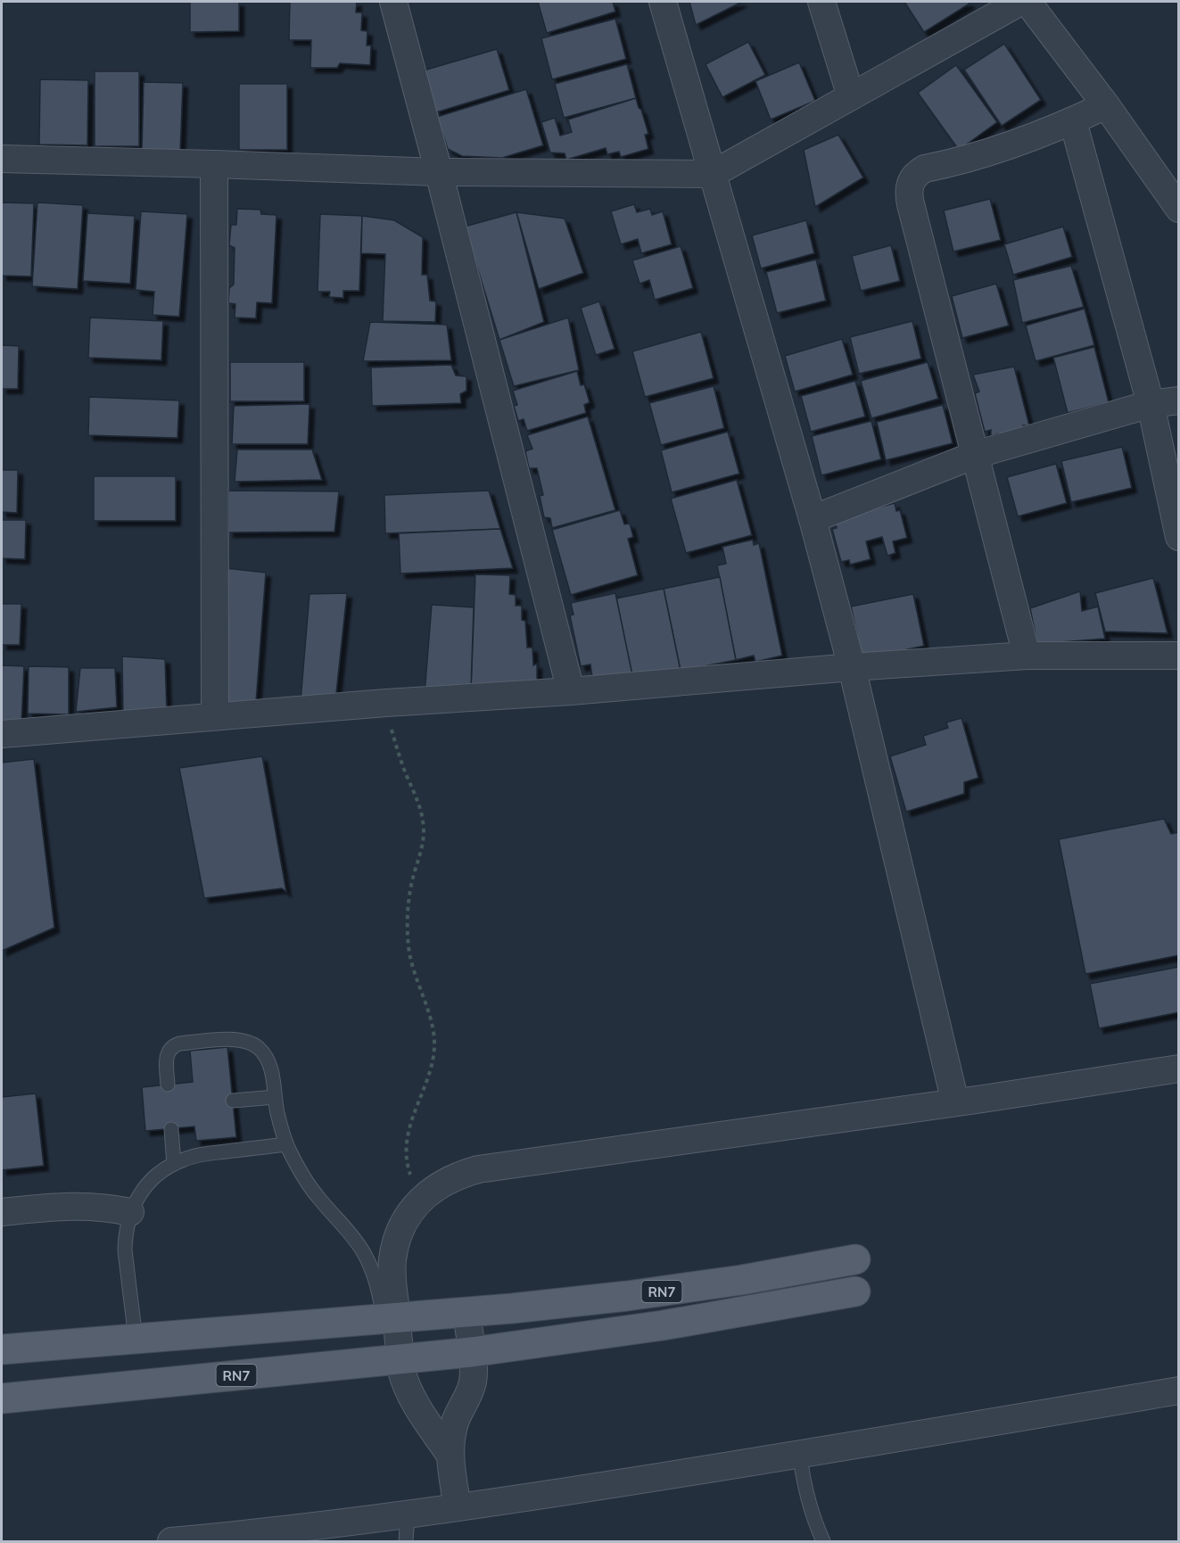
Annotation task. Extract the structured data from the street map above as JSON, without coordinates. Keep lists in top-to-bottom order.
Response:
{
  "streets": {
    "main road": ["RN7"]
  }
}
